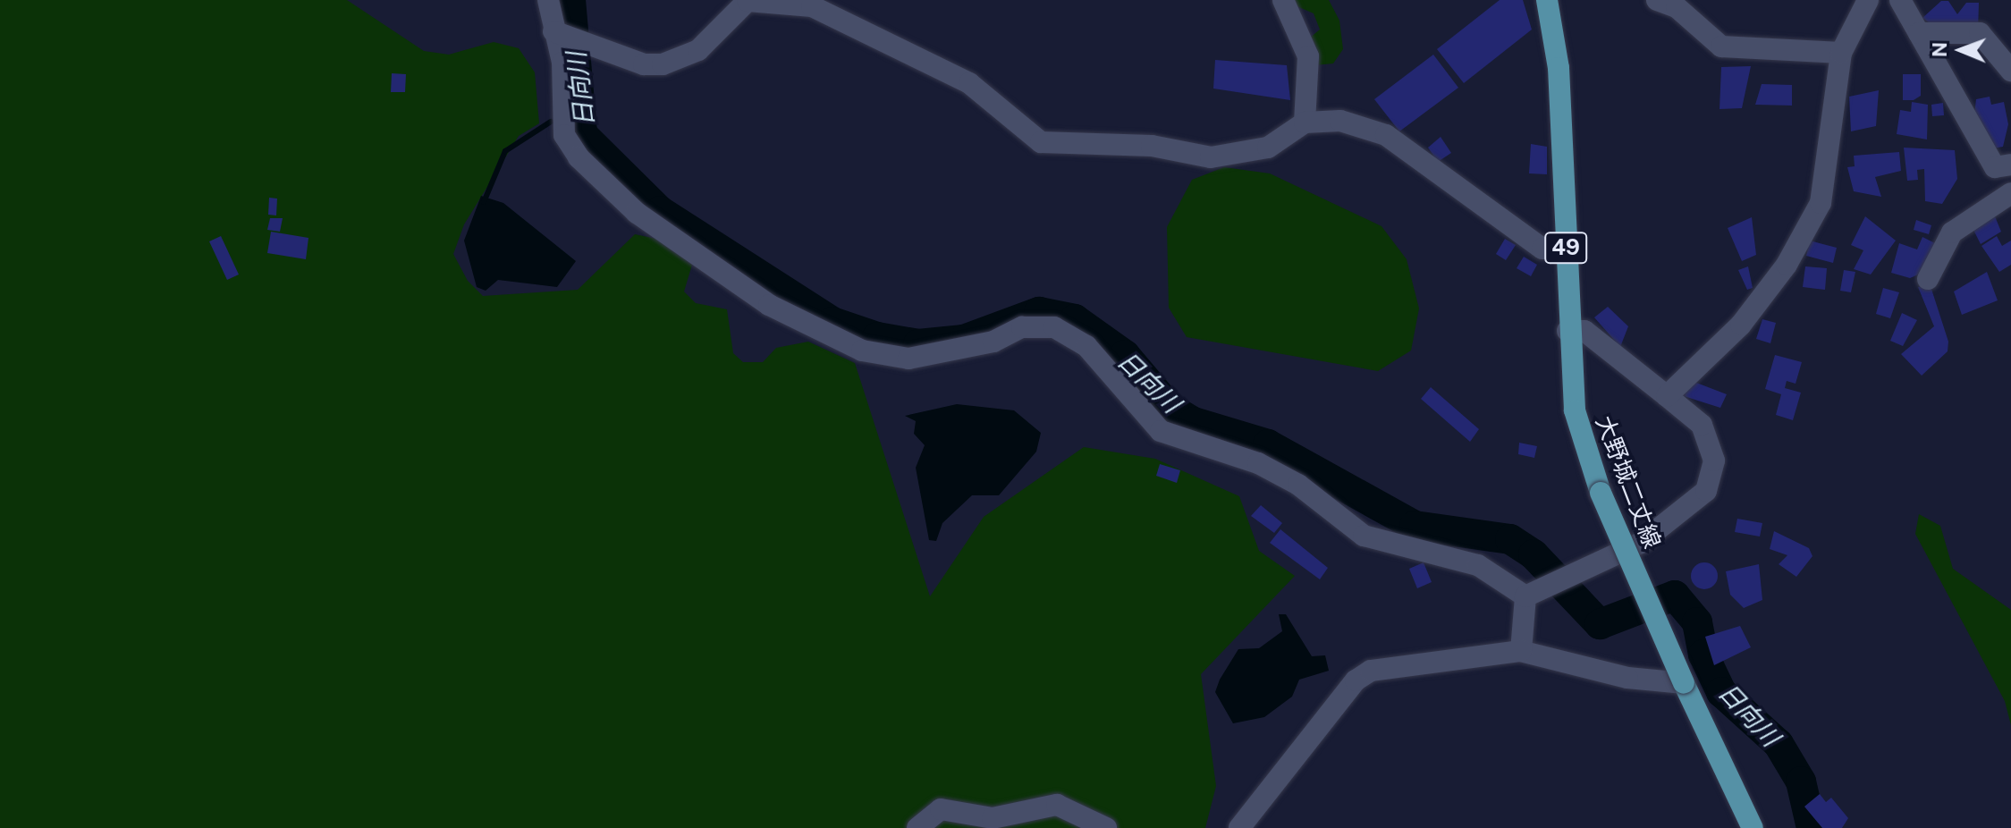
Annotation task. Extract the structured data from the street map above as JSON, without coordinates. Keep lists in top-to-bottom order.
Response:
{
  "streets": {
    "main road": ["49", "大野城二丈線"]
  },
  "water": ["日向川"],
  "north": "left"
}
